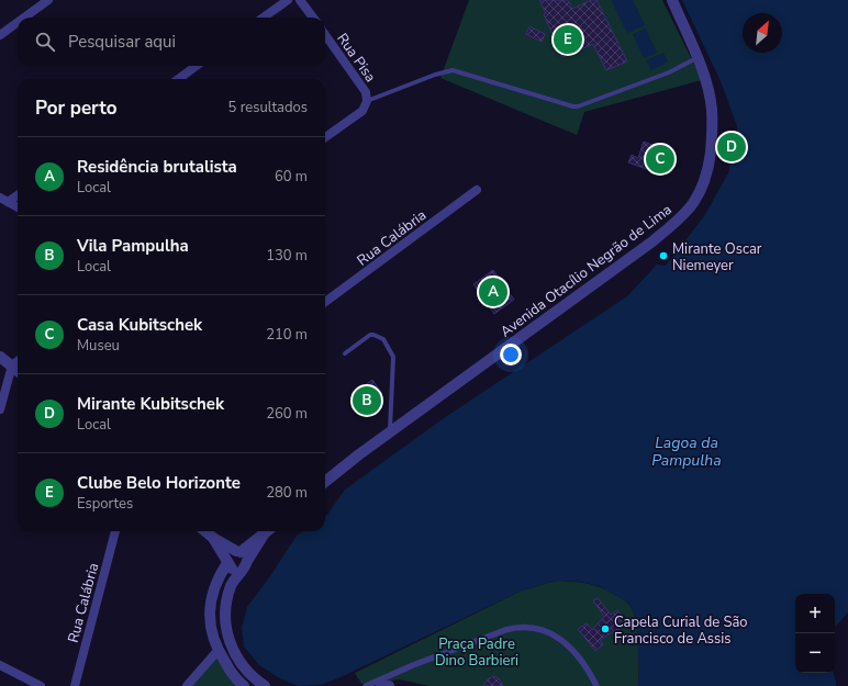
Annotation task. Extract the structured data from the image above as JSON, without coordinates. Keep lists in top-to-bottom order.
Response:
{
  "streets": {
    "street": ["Rua Pisa", "Rua Calábria", "Avenida Otacílio Negrão de Lima"]
  },
  "water": ["Lagoa da Pampulha"],
  "parks": ["Praça Padre Dino Barbieri"],
  "places": ["Mirante Oscar Niemeyer", "Capela Curial de São Francisco de Assis"],
  "north": "top right",
  "page": {
    "search": "Pesquisar aqui",
    "pins": [
      "E",
      "D",
      "C",
      "A",
      "B"
    ],
    "heading": ["Por perto", "5 resultados"],
    "list": [
      {
        "mark": "A",
        "name": "Residência brutalista",
        "note": "Local",
        "value": "60 m"
      },
      {
        "mark": "B",
        "name": "Vila Pampulha",
        "note": "Local",
        "value": "130 m"
      },
      {
        "mark": "C",
        "name": "Casa Kubitschek",
        "note": "Museu",
        "value": "210 m"
      },
      {
        "mark": "D",
        "name": "Mirante Kubitschek",
        "note": "Local",
        "value": "260 m"
      },
      {
        "mark": "E",
        "name": "Clube Belo Horizonte",
        "note": "Esportes",
        "value": "280 m"
      }
    ],
    "map_buttons": ["+", "−"]
  }
}
